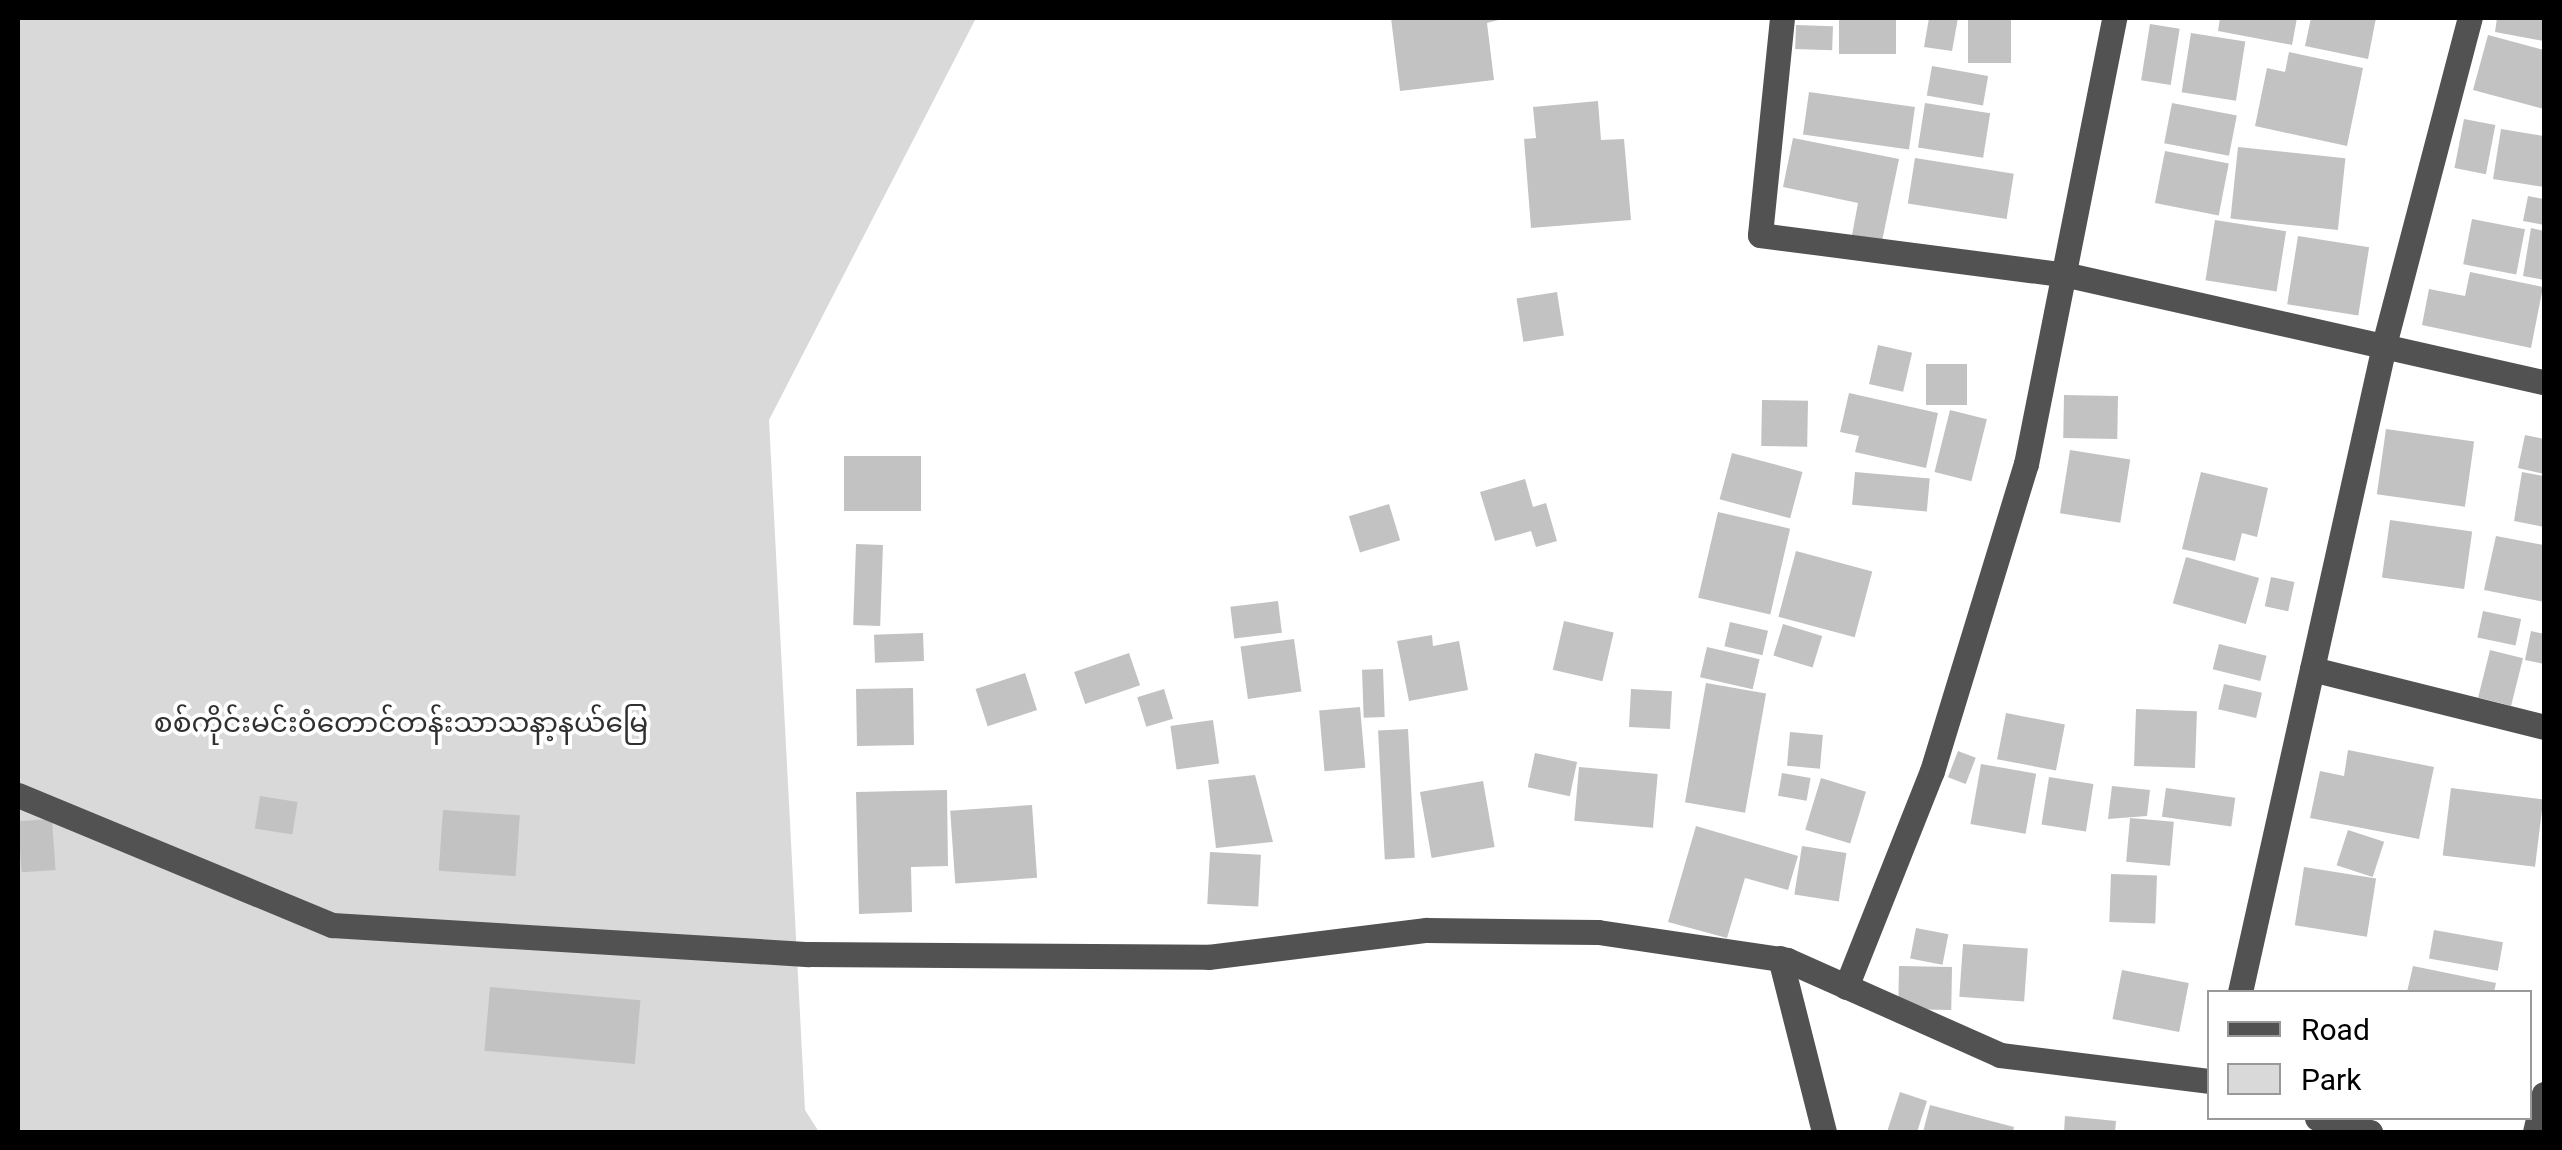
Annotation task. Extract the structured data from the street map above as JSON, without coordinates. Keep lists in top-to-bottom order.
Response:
{
  "parks": ["စစ်ကိုင်းမင်းဝံတောင်တန်းသာသနာ့နယ်မြေ"],
  "legend": ["Road", "Park"]
}
